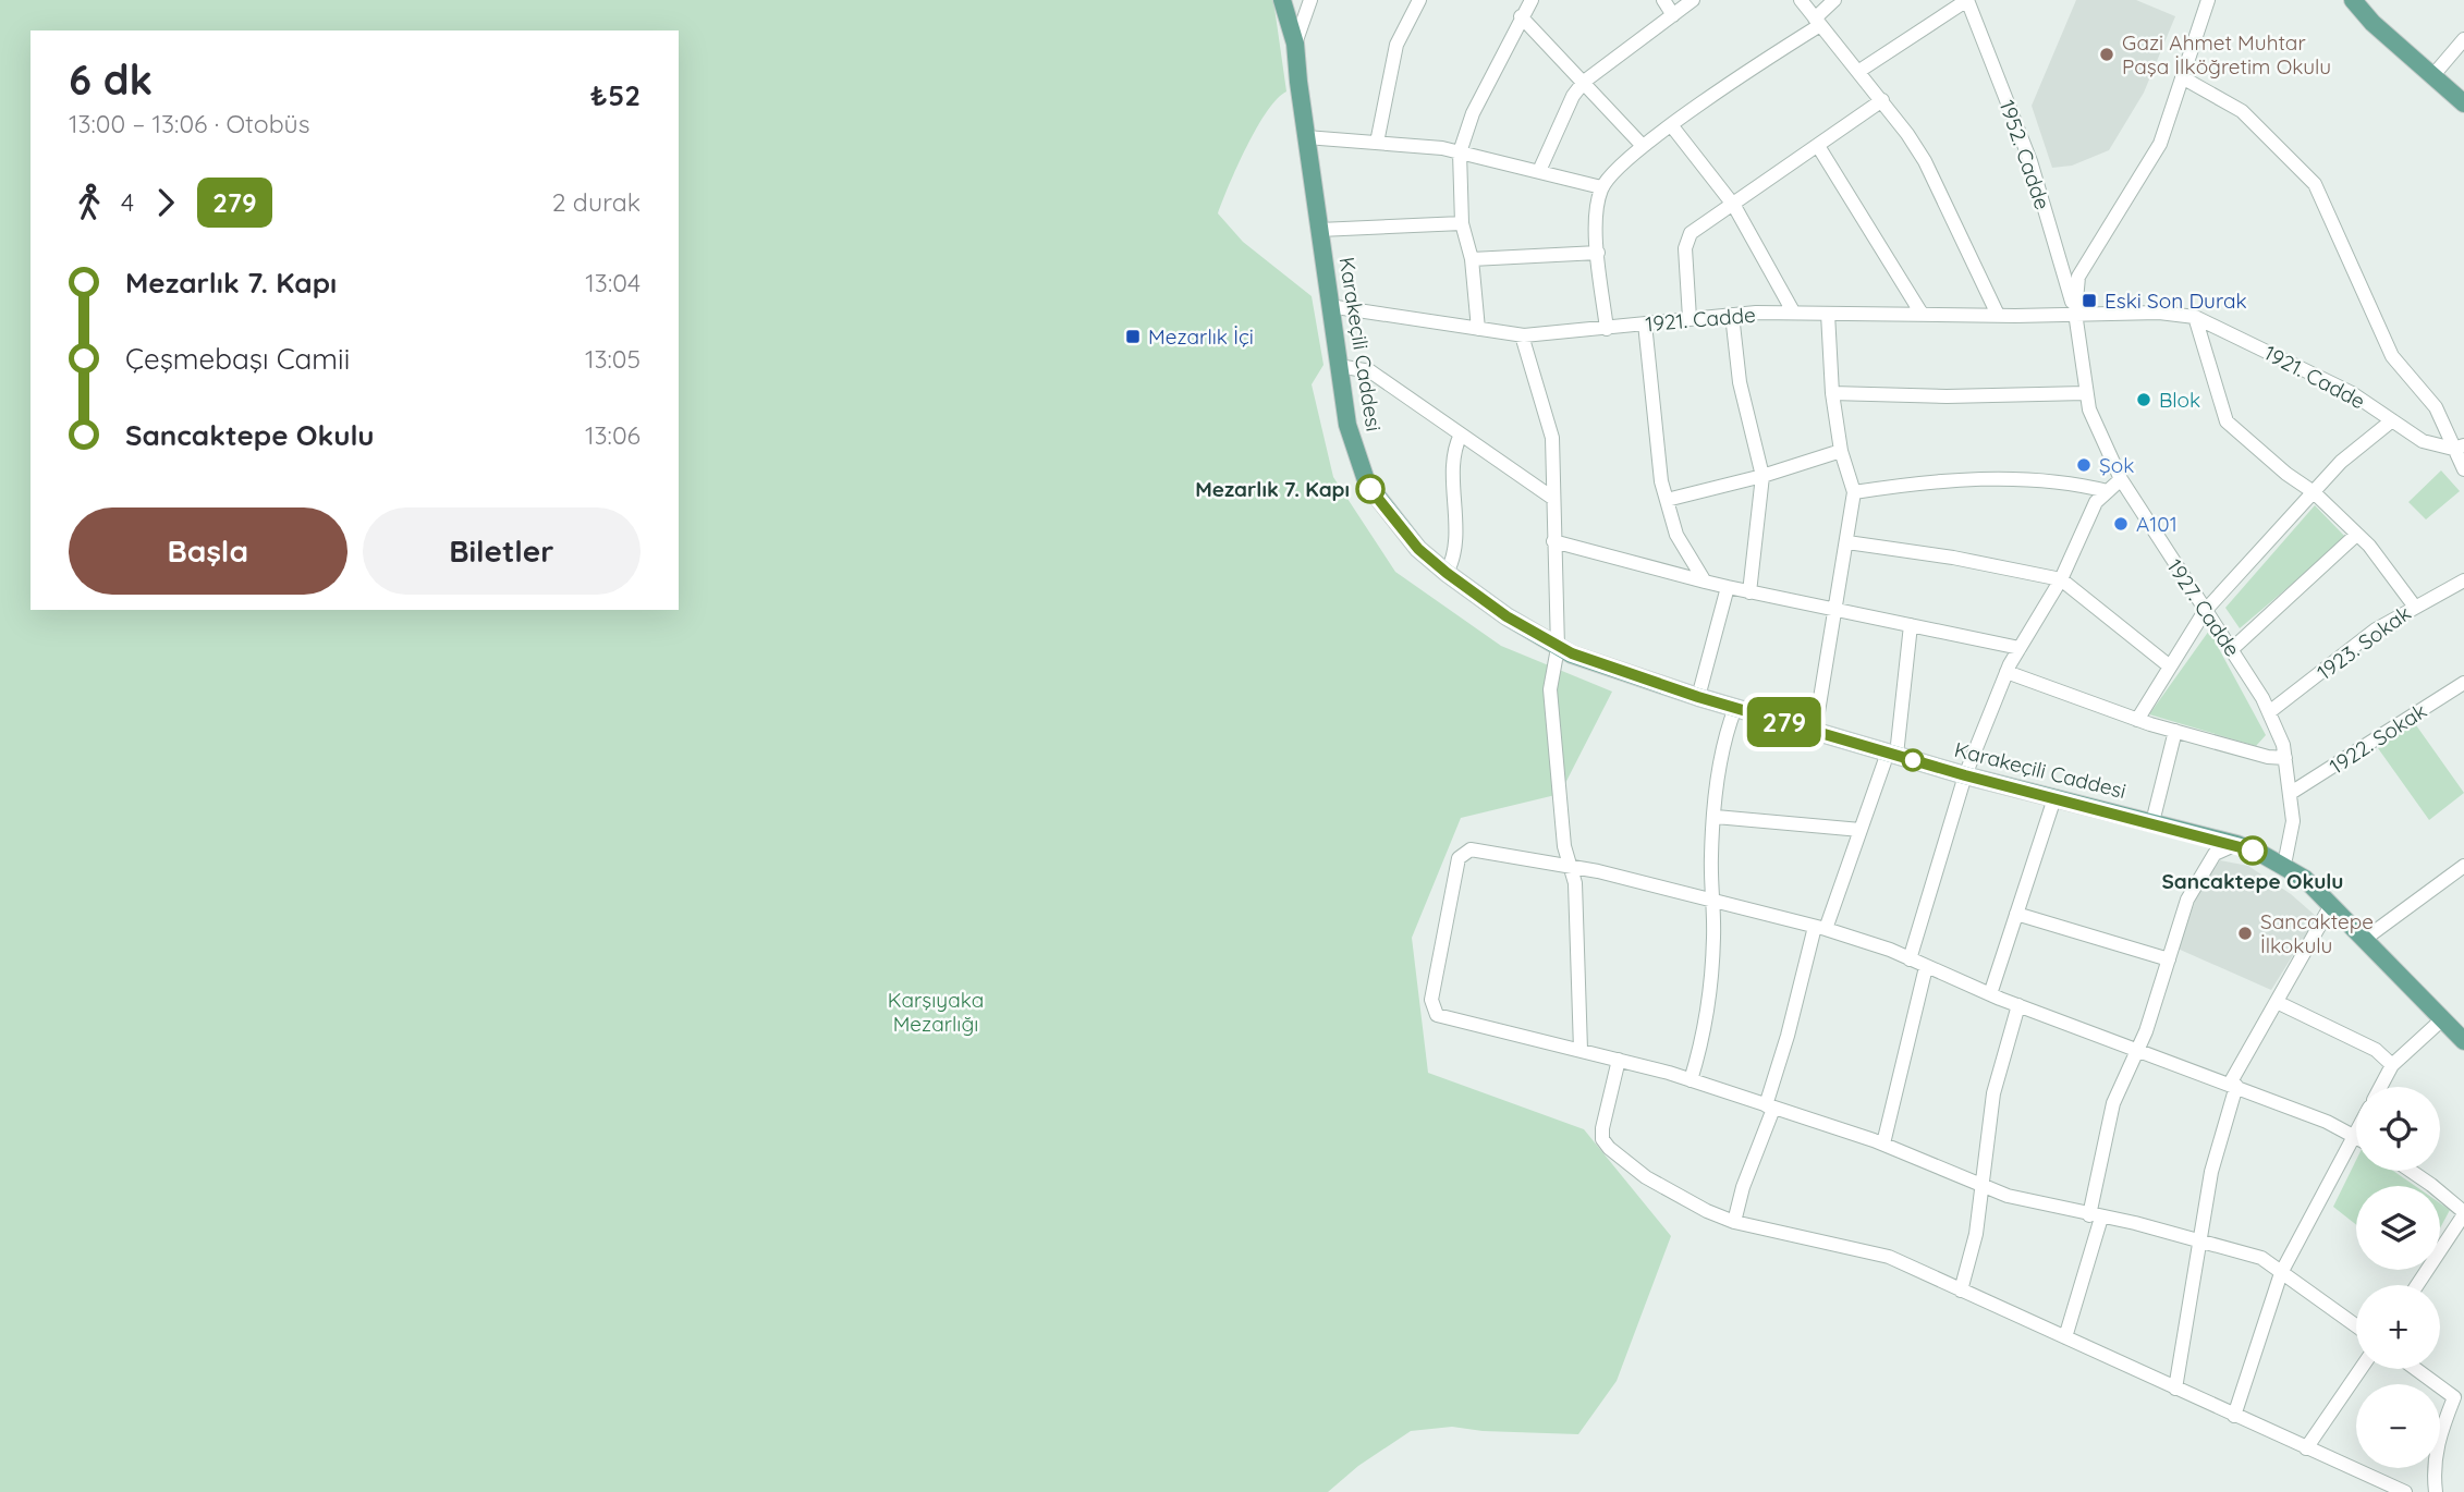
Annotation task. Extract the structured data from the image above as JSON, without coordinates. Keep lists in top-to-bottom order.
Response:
{
  "streets": {
    "main road": ["Karakeçili Caddesi"],
    "street": [
      "1952. Cadde",
      "1921. Cadde",
      "1927. Cadde",
      "1923. Sokak",
      "1922. Sokak"
    ]
  },
  "crossings": [
    ["1952. Cadde", "1921. Cadde"],
    ["1952. Cadde", "1927. Cadde"],
    ["1921. Cadde", "Karakeçili Caddesi"],
    ["1921. Cadde", "1927. Cadde"],
    ["Karakeçili Caddesi", "1927. Cadde"],
    ["1927. Cadde", "1923. Sokak"],
    ["1927. Cadde", "1922. Sokak"]
  ],
  "parks": ["Karşıyaka Mezarlığı"],
  "places": {
    "other": [
      "Gazi Ahmet Muhtar Paşa İlköğretim Okulu",
      "Blok",
      "Şok",
      "Mezarlık 7. Kapı",
      "A101",
      "Sancaktepe Okulu",
      "Sancaktepe İlkokulu"
    ],
    "transit": ["Eski Son Durak", "Mezarlık İçi"]
  },
  "lines": ["bus line 279"],
  "page": {
    "on_map": "279",
    "heading": ["6 dk", "13:00 – 13:06 · Otobüs", "₺52"],
    "legs": ["4", "279", "2 durak"],
    "list": [
      {
        "name": "Mezarlık 7. Kapı",
        "value": "13:04"
      },
      {
        "name": "Çeşmebaşı Camii",
        "value": "13:05"
      },
      {
        "name": "Sancaktepe Okulu",
        "value": "13:06"
      }
    ],
    "buttons": ["Başla", "Biletler"],
    "map_buttons": ["+", "−"]
  }
}
